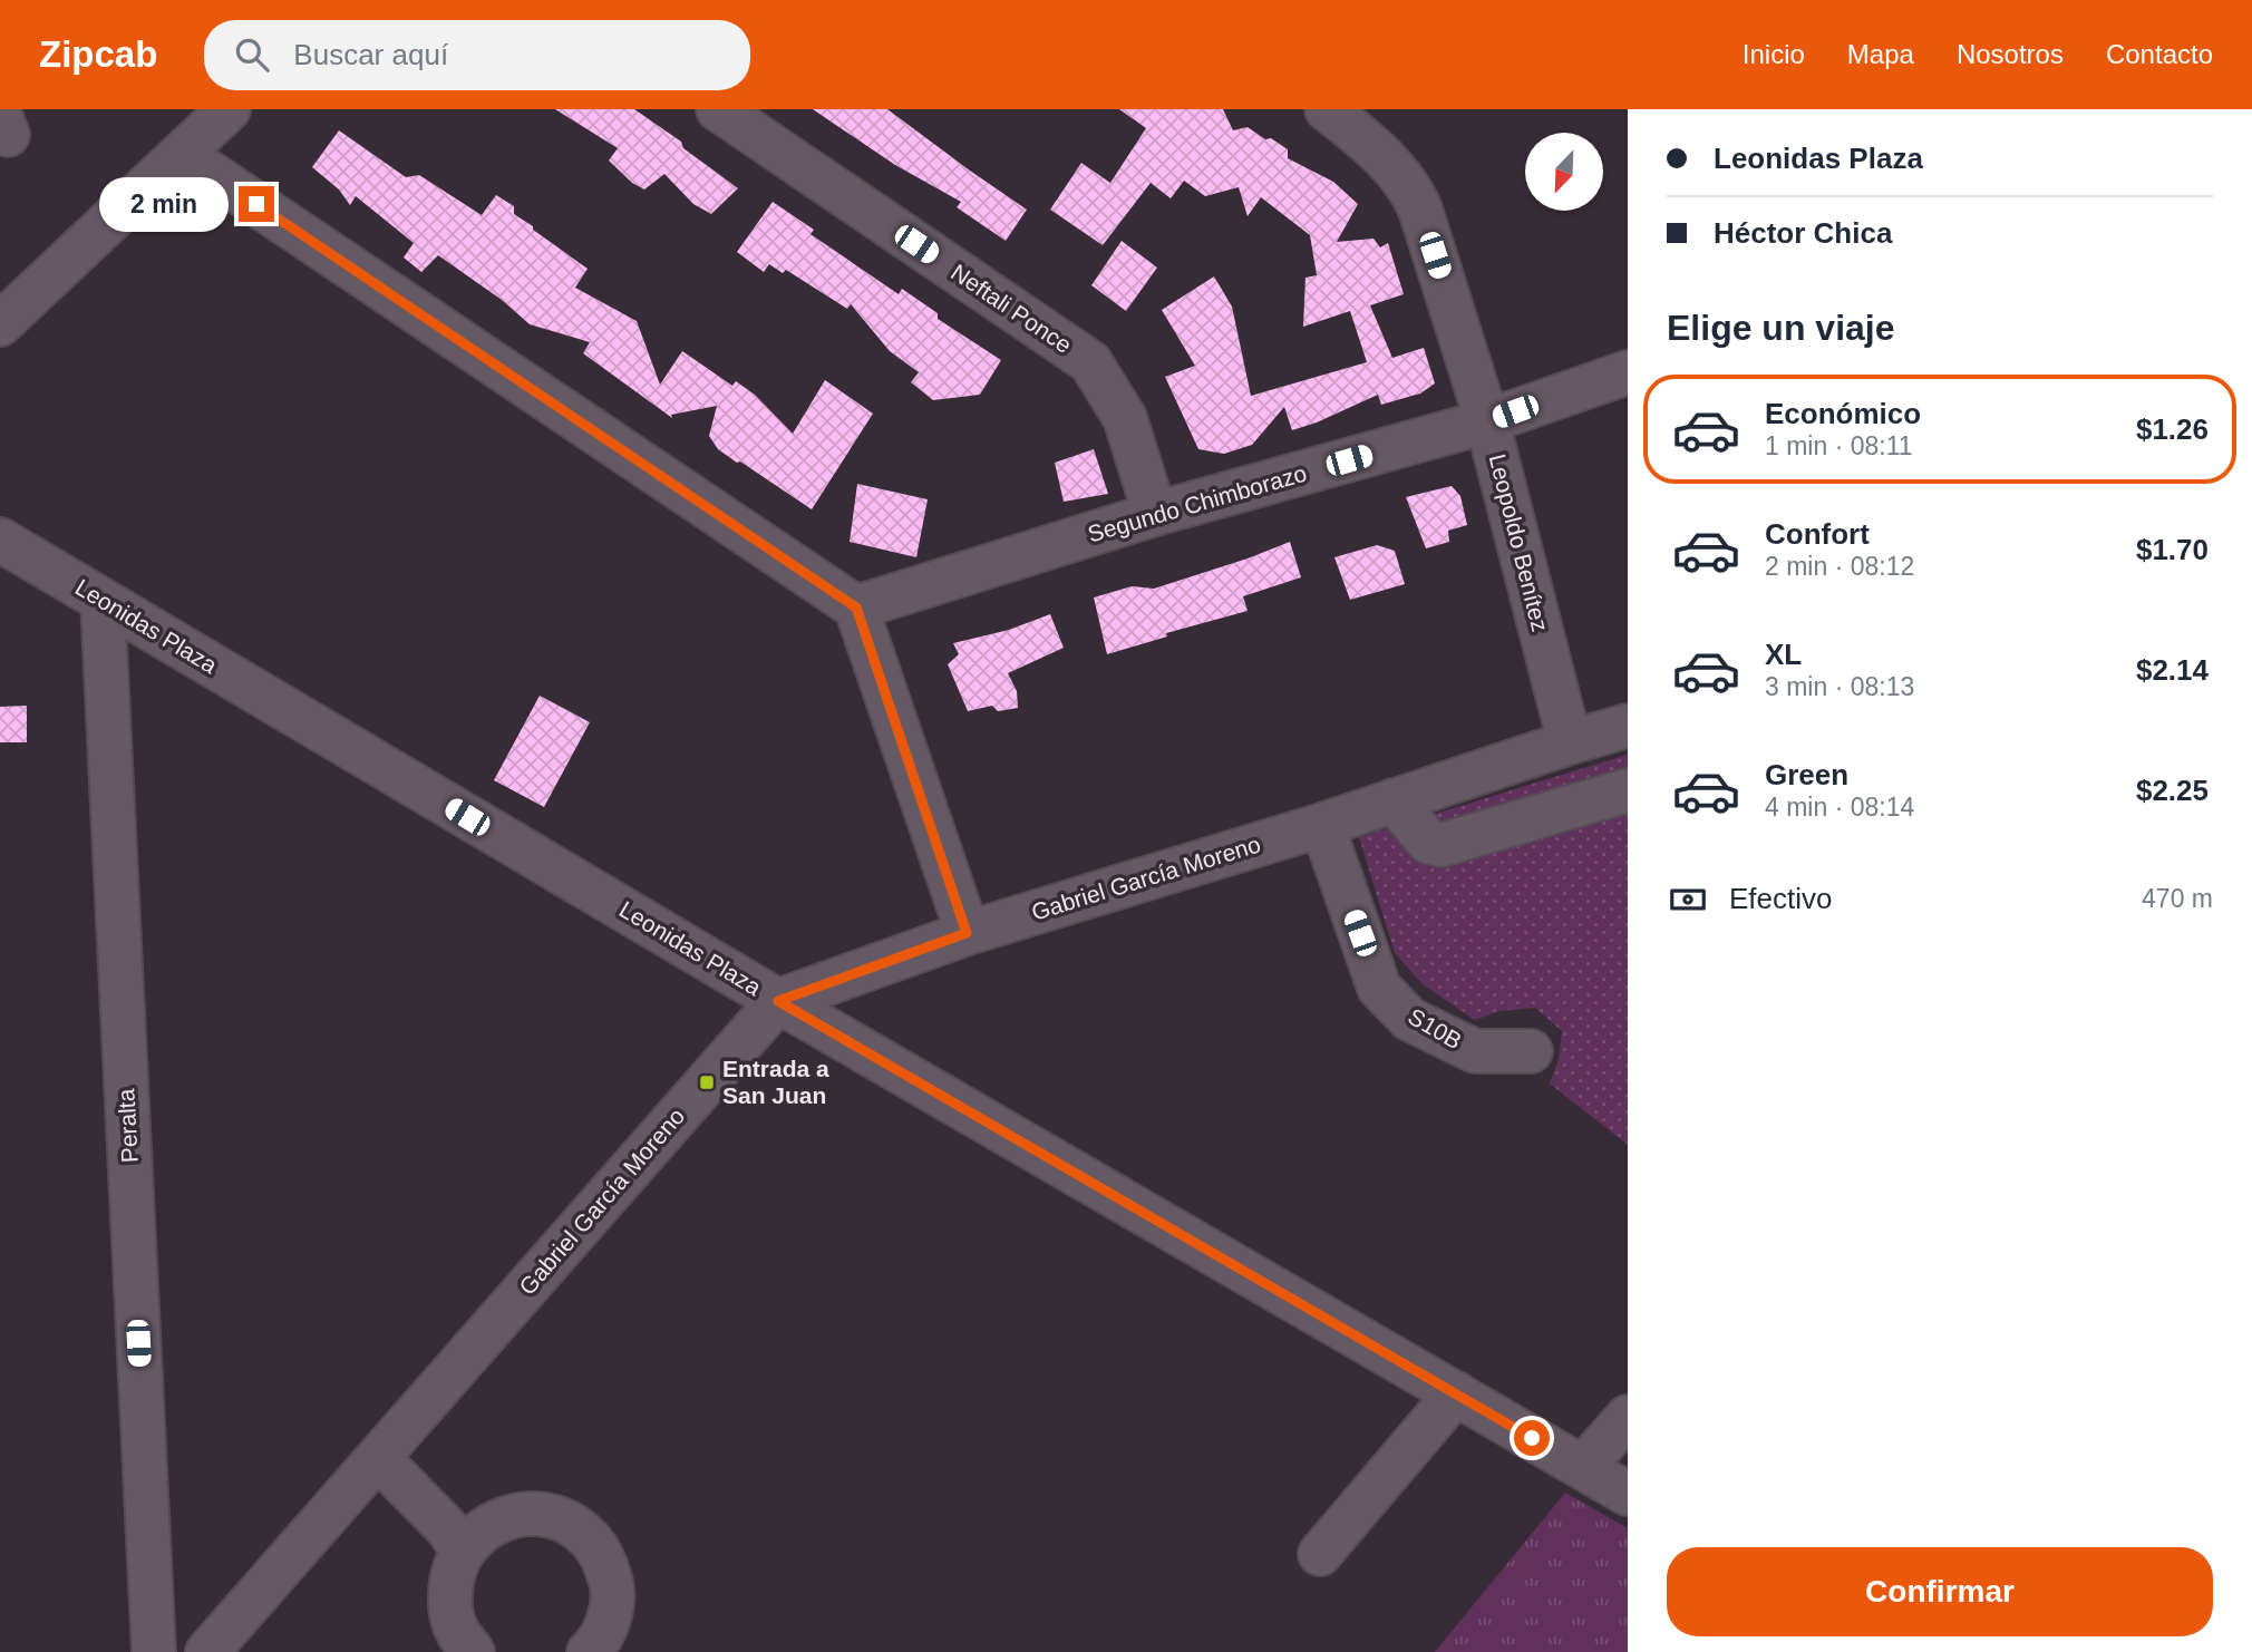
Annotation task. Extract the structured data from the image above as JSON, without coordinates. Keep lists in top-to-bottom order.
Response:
{
  "streets": {
    "street": [
      "Neftali Ponce",
      "Segundo Chimborazo",
      "Leopoldo Benítez",
      "Leonidas Plaza",
      "Gabriel García Moreno",
      "S10B",
      "Peralta"
    ]
  },
  "crossings": [
    ["Neftali Ponce", "Segundo Chimborazo"],
    ["Segundo Chimborazo", "Leopoldo Benítez"],
    ["Leopoldo Benítez", "Gabriel García Moreno"],
    ["Leonidas Plaza", "Gabriel García Moreno"],
    ["Leonidas Plaza", "Peralta"],
    ["Gabriel García Moreno", "S10B"]
  ],
  "places": {
    "transit": ["Entrada a San Juan"]
  },
  "north": "bottom left",
  "page": {
    "header": "Zipcab",
    "search": "Buscar aquí",
    "nav": [
      "Inicio",
      "Mapa",
      "Nosotros",
      "Contacto"
    ],
    "banner": ["Leonidas Plaza", "Héctor Chica"],
    "bubble": "2 min",
    "heading": "Elige un viaje",
    "list": [
      {
        "name": "Económico",
        "note": "1 min · 08:11",
        "value": "$1.26"
      },
      {
        "name": "Confort",
        "note": "2 min · 08:12",
        "value": "$1.70"
      },
      {
        "name": "XL",
        "note": "3 min · 08:13",
        "value": "$2.14"
      },
      {
        "name": "Green",
        "note": "4 min · 08:14",
        "value": "$2.25"
      }
    ],
    "pay": ["Efectivo", "470 m"],
    "buttons": "Confirmar"
  }
}
